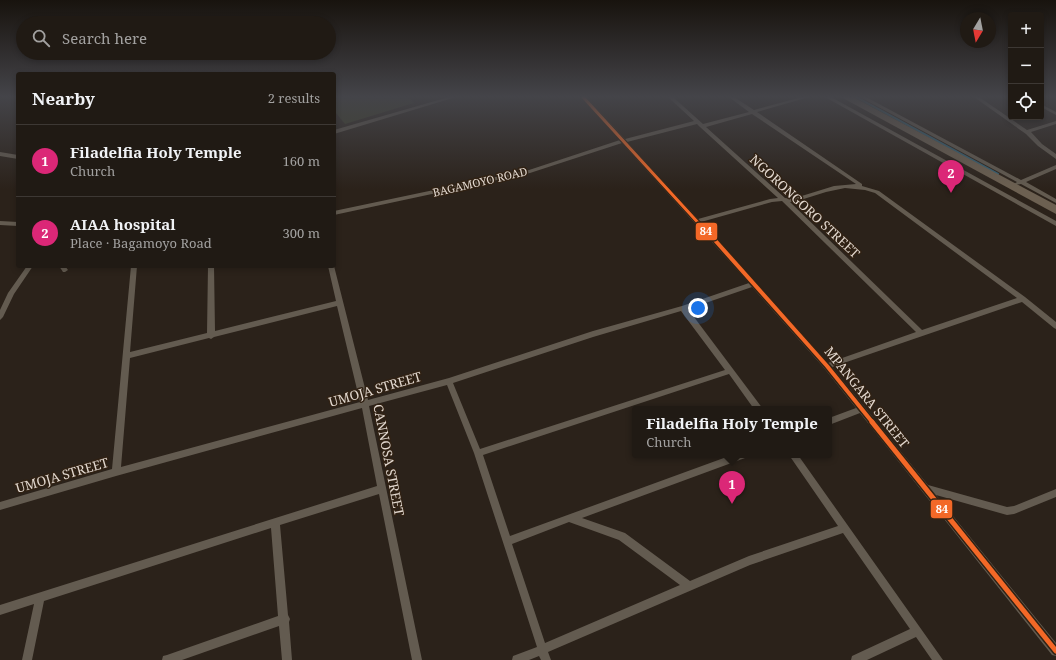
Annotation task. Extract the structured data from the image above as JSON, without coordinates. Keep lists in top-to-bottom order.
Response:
{
  "streets": {
    "street": [
      "BAGAMOYO ROAD",
      "NGORONGORO STREET",
      "UMOJA STREET",
      "MPANGARA STREET",
      "CANNOSA STREET"
    ]
  },
  "crossings": [
    ["BAGAMOYO ROAD", "MPANGARA STREET"],
    ["UMOJA STREET", "MPANGARA STREET"],
    ["UMOJA STREET", "CANNOSA STREET"]
  ],
  "lines": ["transit line 84"],
  "north": "bottom",
  "page": {
    "map_buttons": ["+", "−"],
    "search": "Search here",
    "heading": ["Nearby", "2 results"],
    "list": [
      {
        "mark": "1",
        "name": "Filadelfia Holy Temple",
        "note": "Church",
        "value": "160 m"
      },
      {
        "mark": "2",
        "name": "AIAA hospital",
        "note": "Place · Bagamoyo Road",
        "value": "300 m"
      }
    ],
    "pins": ["2", "1"],
    "popup": ["Filadelfia Holy Temple", "Church"]
  }
}
